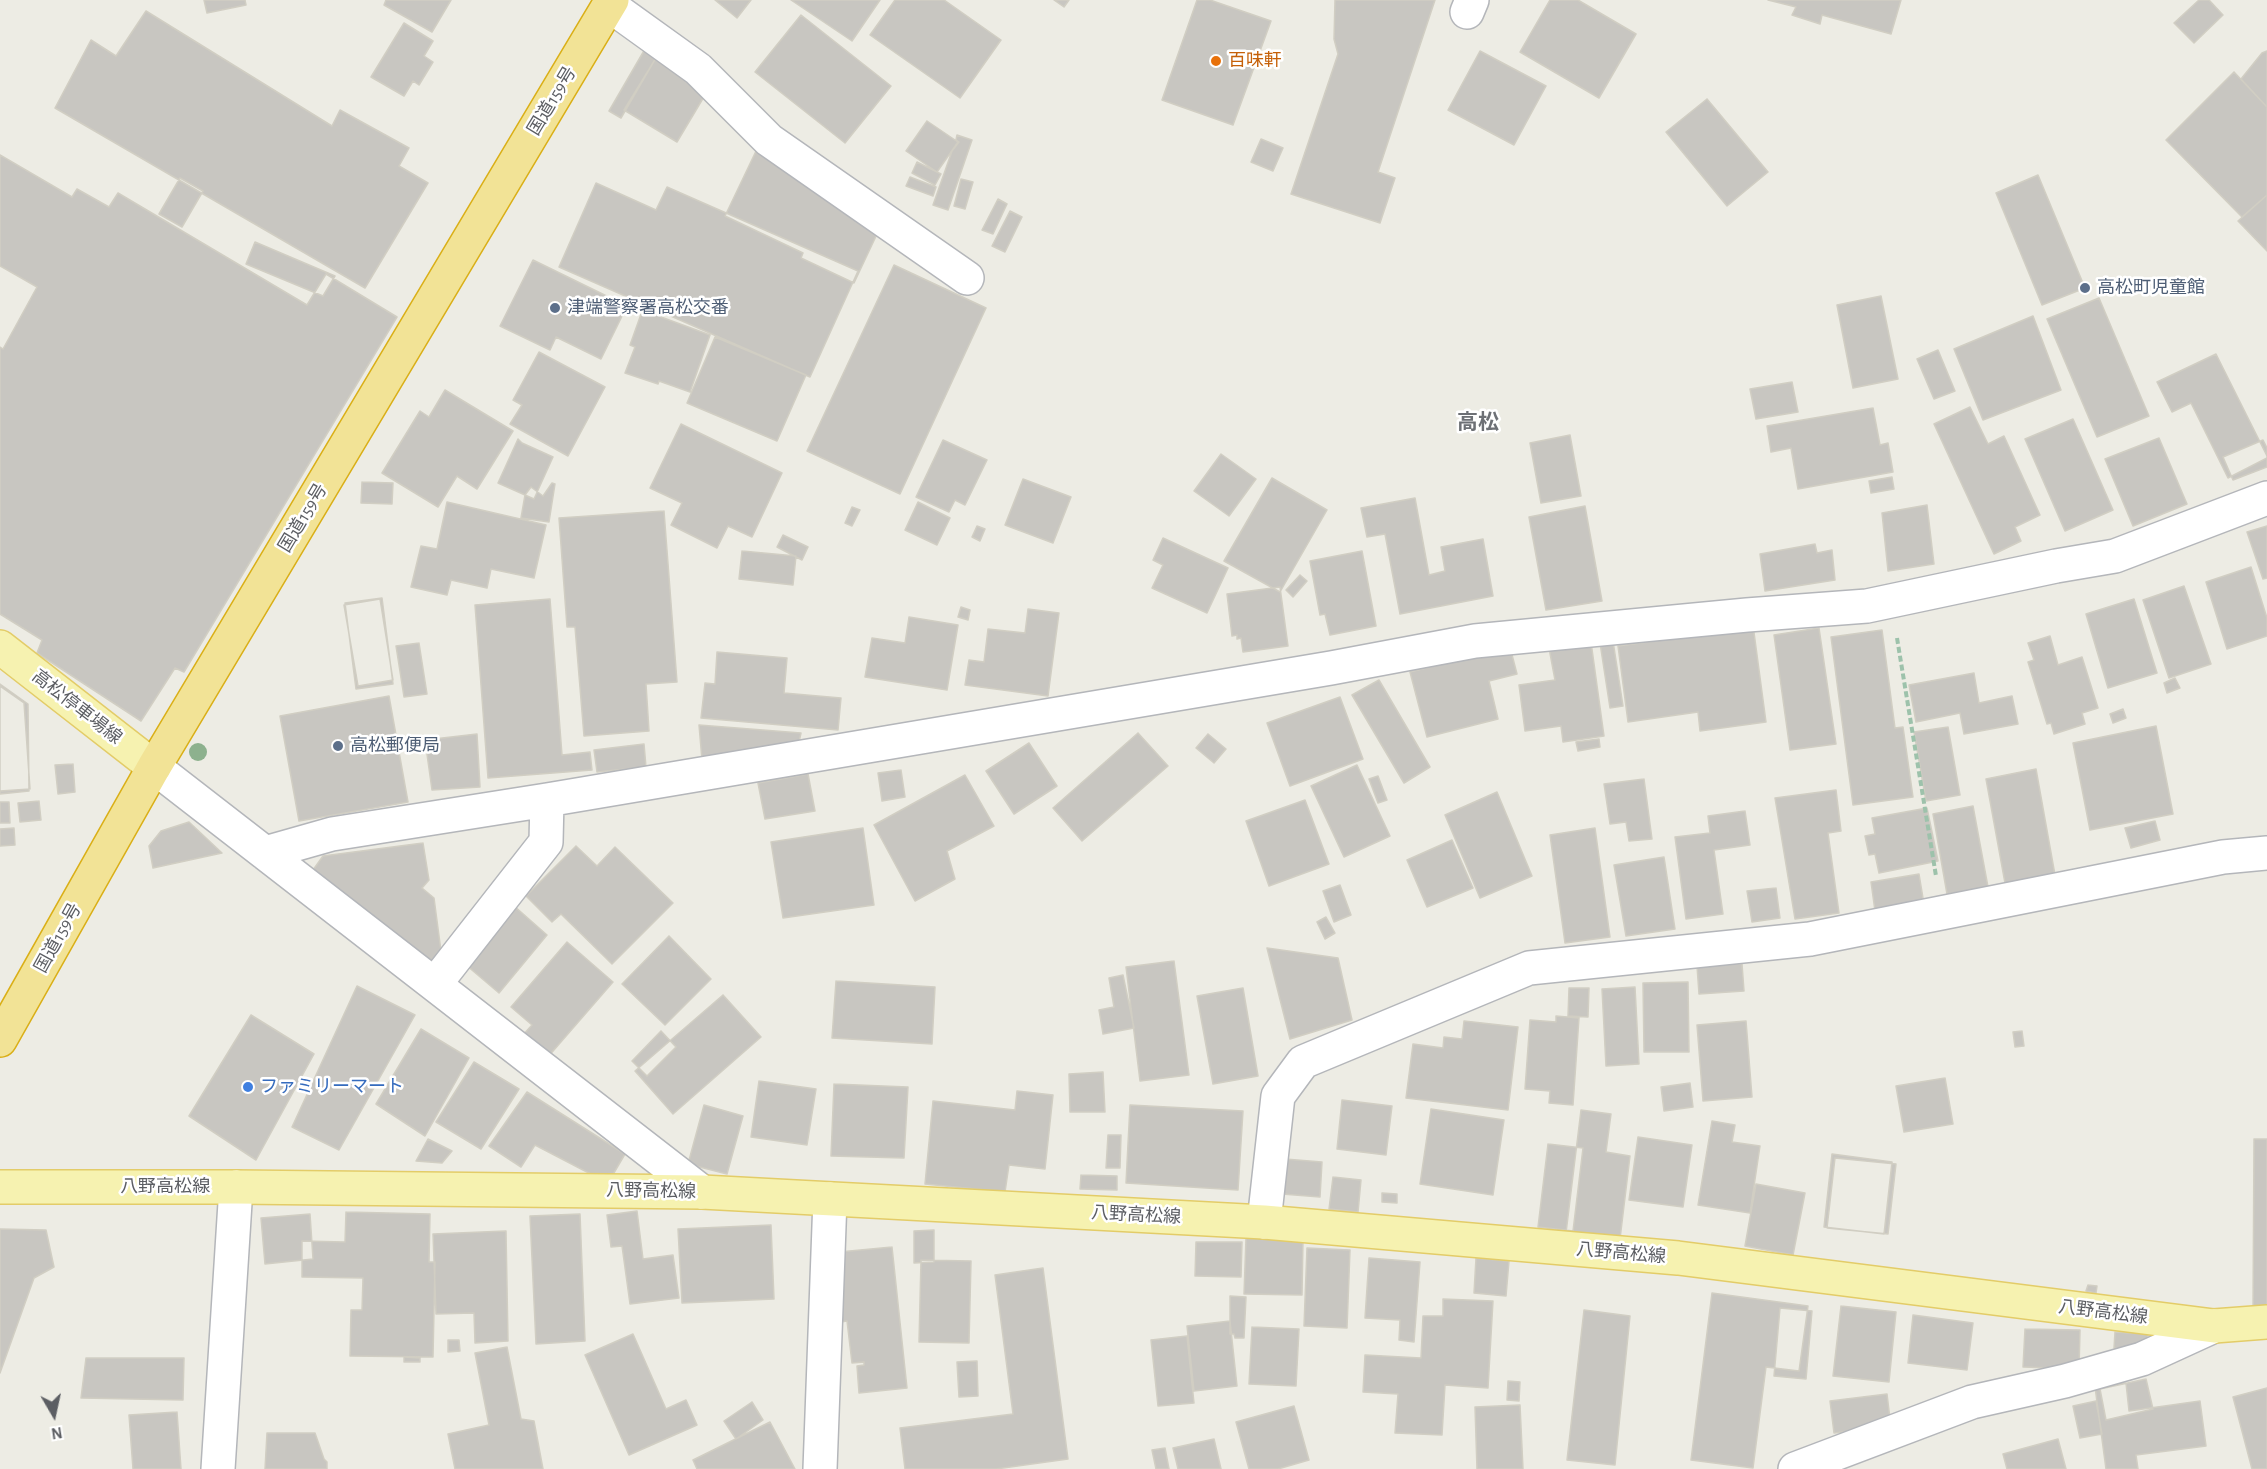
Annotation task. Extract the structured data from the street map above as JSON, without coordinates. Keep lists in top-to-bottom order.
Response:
{
  "streets": {
    "highway": ["国道159号"],
    "main road": ["高松停車場線", "八野高松線"]
  },
  "crossings": [
    ["国道159号", "高松停車場線"]
  ],
  "districts": ["高松"],
  "places": [
    "百味軒",
    "高松町児童館",
    "津端警察署高松交番",
    "高松郵便局",
    "ファミリーマート"
  ],
  "north": "bottom"
}
